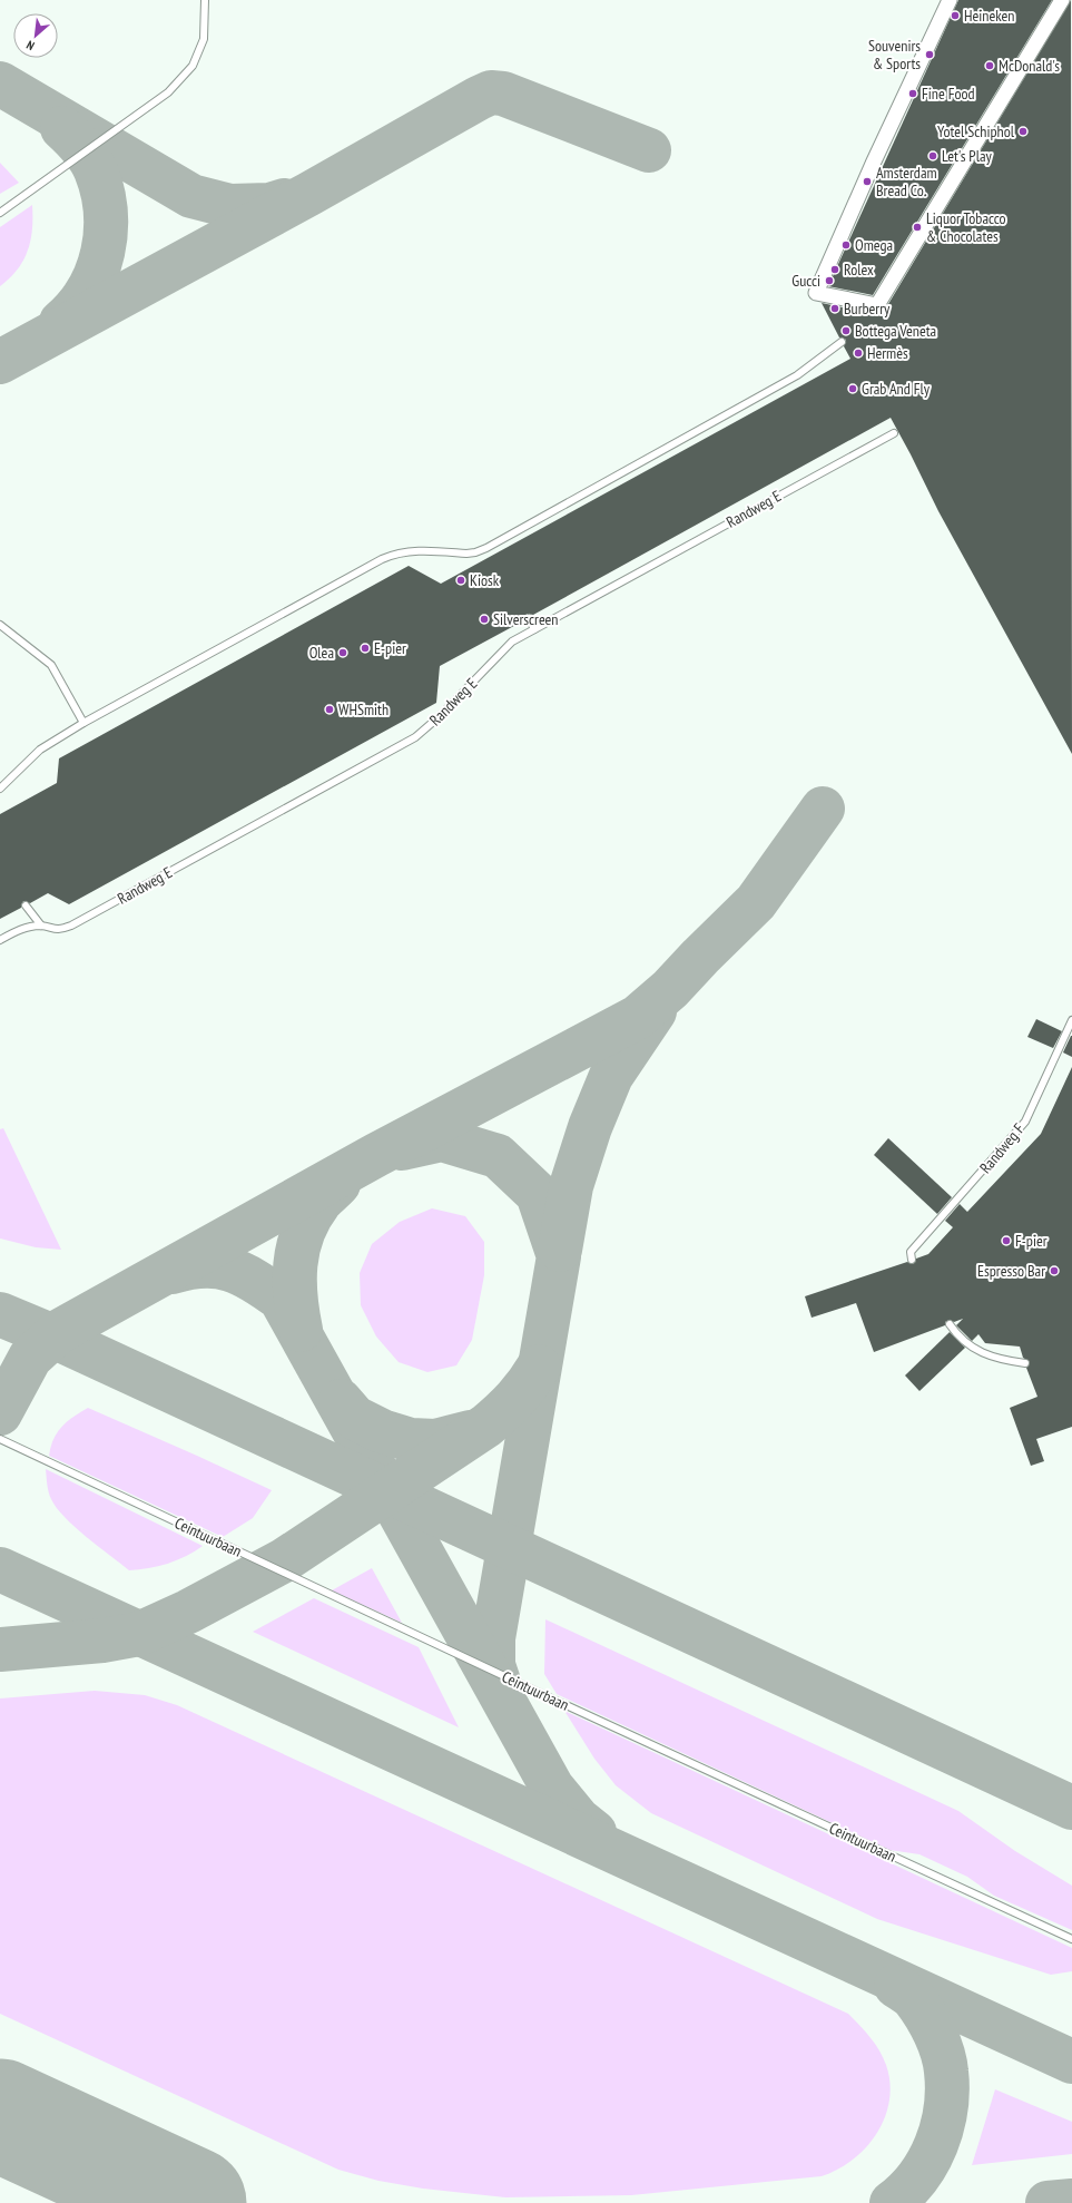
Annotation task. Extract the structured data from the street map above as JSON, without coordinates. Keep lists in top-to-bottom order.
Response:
{
  "streets": {
    "lane": ["Randweg E", "Randweg F", "Ceintuurbaan"]
  },
  "places": [
    "Heineken",
    "Souvenirs & Sports",
    "McDonald's",
    "Fine Food",
    "Yotel Schiphol",
    "Let's Play",
    "Amsterdam Bread Co.",
    "Liquor Tobacco & Chocolates",
    "Omega",
    "Rolex",
    "Gucci",
    "Burberry",
    "Bottega Veneta",
    "Hermès",
    "Grab And Fly",
    "Kiosk",
    "Silverscreen",
    "E-pier",
    "Olea",
    "WHSmith",
    "F-pier",
    "Espresso Bar"
  ],
  "north": "bottom left"
}
